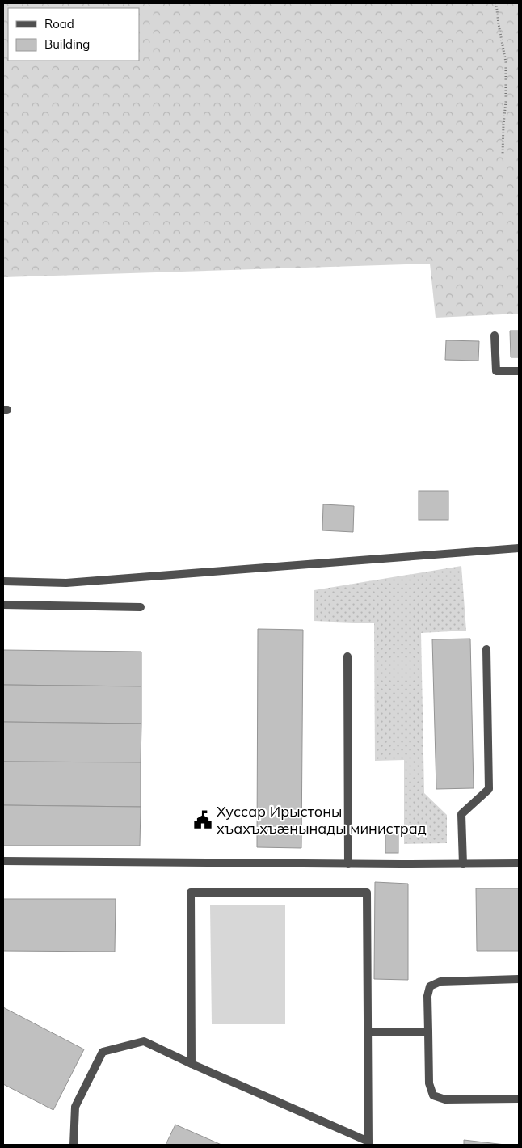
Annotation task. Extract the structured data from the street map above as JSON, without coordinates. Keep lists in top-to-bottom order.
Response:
{
  "places": {
    "public building": ["Хуссар Ирыстоны хъахъхъæнынады министрад"]
  },
  "legend": ["Road", "Building"]
}
